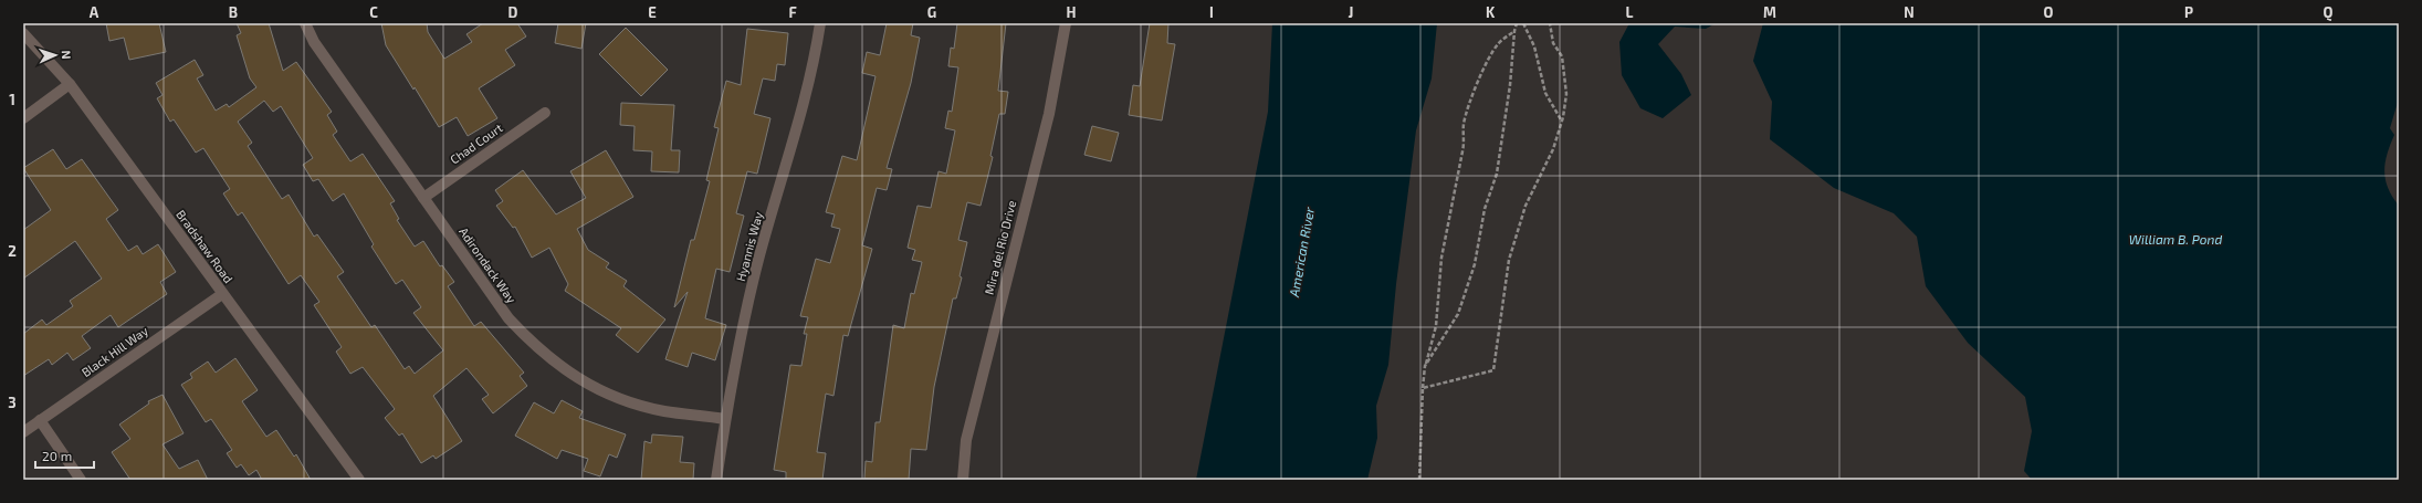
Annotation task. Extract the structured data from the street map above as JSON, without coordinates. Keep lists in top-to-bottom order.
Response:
{
  "streets": {
    "street": [
      "Chad Court",
      "Bradshaw Road",
      "Hyannis Way",
      "Mira del Rio Drive",
      "Adirondack Way",
      "Black Hill Way"
    ]
  },
  "crossings": [
    ["Chad Court", "Adirondack Way"],
    ["Bradshaw Road", "Black Hill Way"],
    ["Hyannis Way", "Adirondack Way"]
  ],
  "water": ["William B. Pond", "American River"],
  "scale_bar": "20 m",
  "north": "right",
  "grid": {
    "columns": [
      "A",
      "B",
      "C",
      "D",
      "E",
      "F",
      "G",
      "H",
      "I",
      "J",
      "K",
      "L",
      "M",
      "N",
      "O",
      "P",
      "Q"
    ],
    "rows": ["1", "2", "3"]
  }
}
